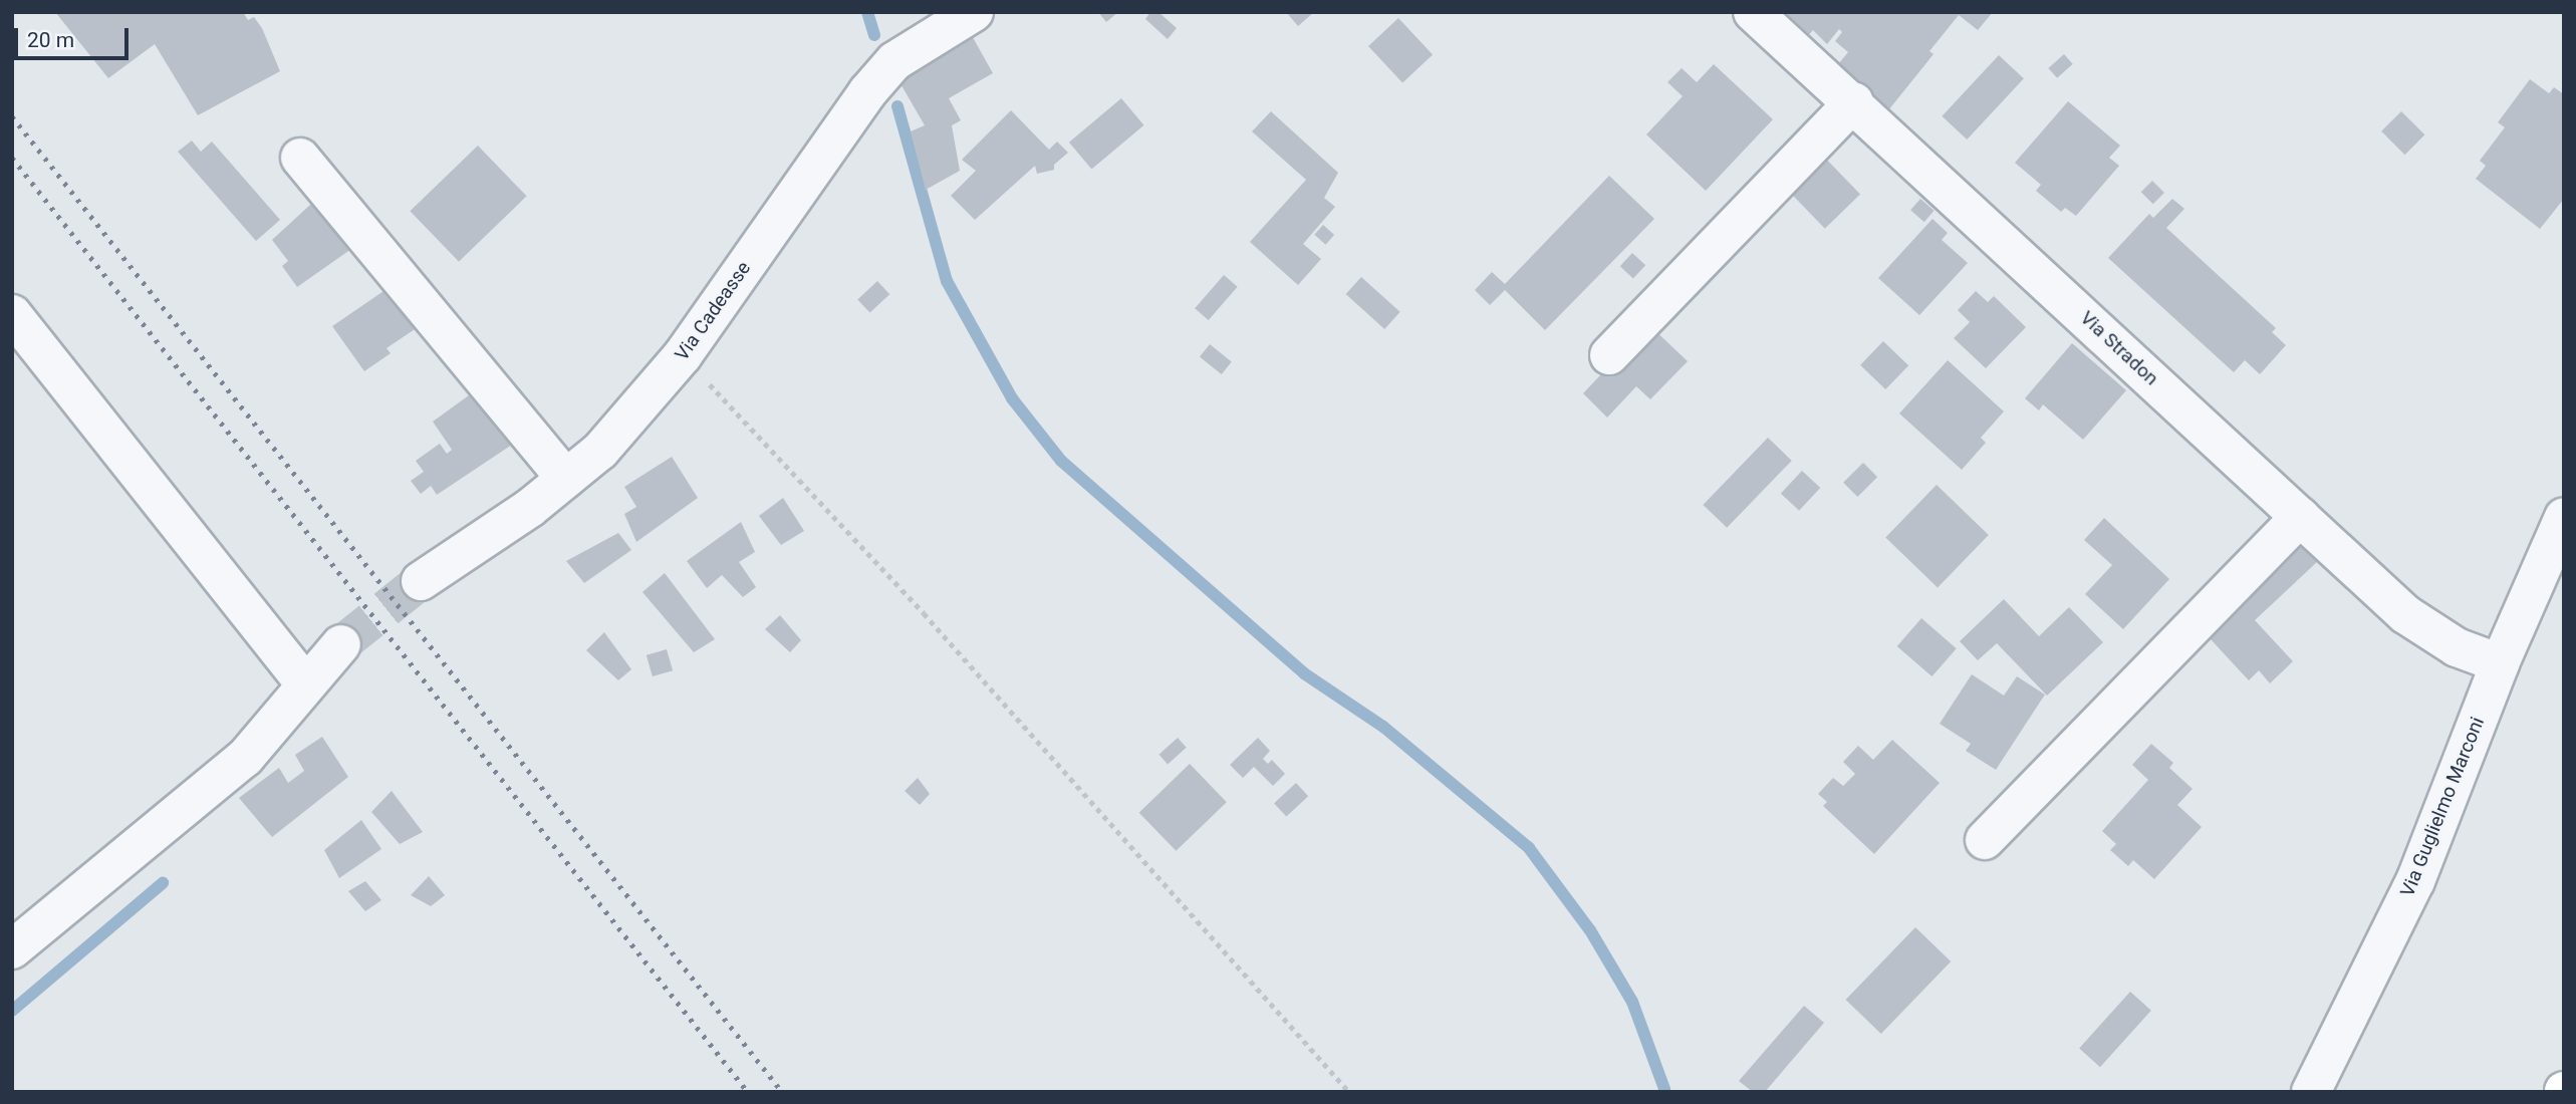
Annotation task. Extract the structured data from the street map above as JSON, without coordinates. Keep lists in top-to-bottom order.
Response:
{
  "streets": {
    "street": ["Via Cadeasse", "Via Stradon", "Via Guglielmo Marconi"]
  },
  "crossings": [
    ["Via Stradon", "Via Guglielmo Marconi"]
  ],
  "scale_bar": "20 m"
}
